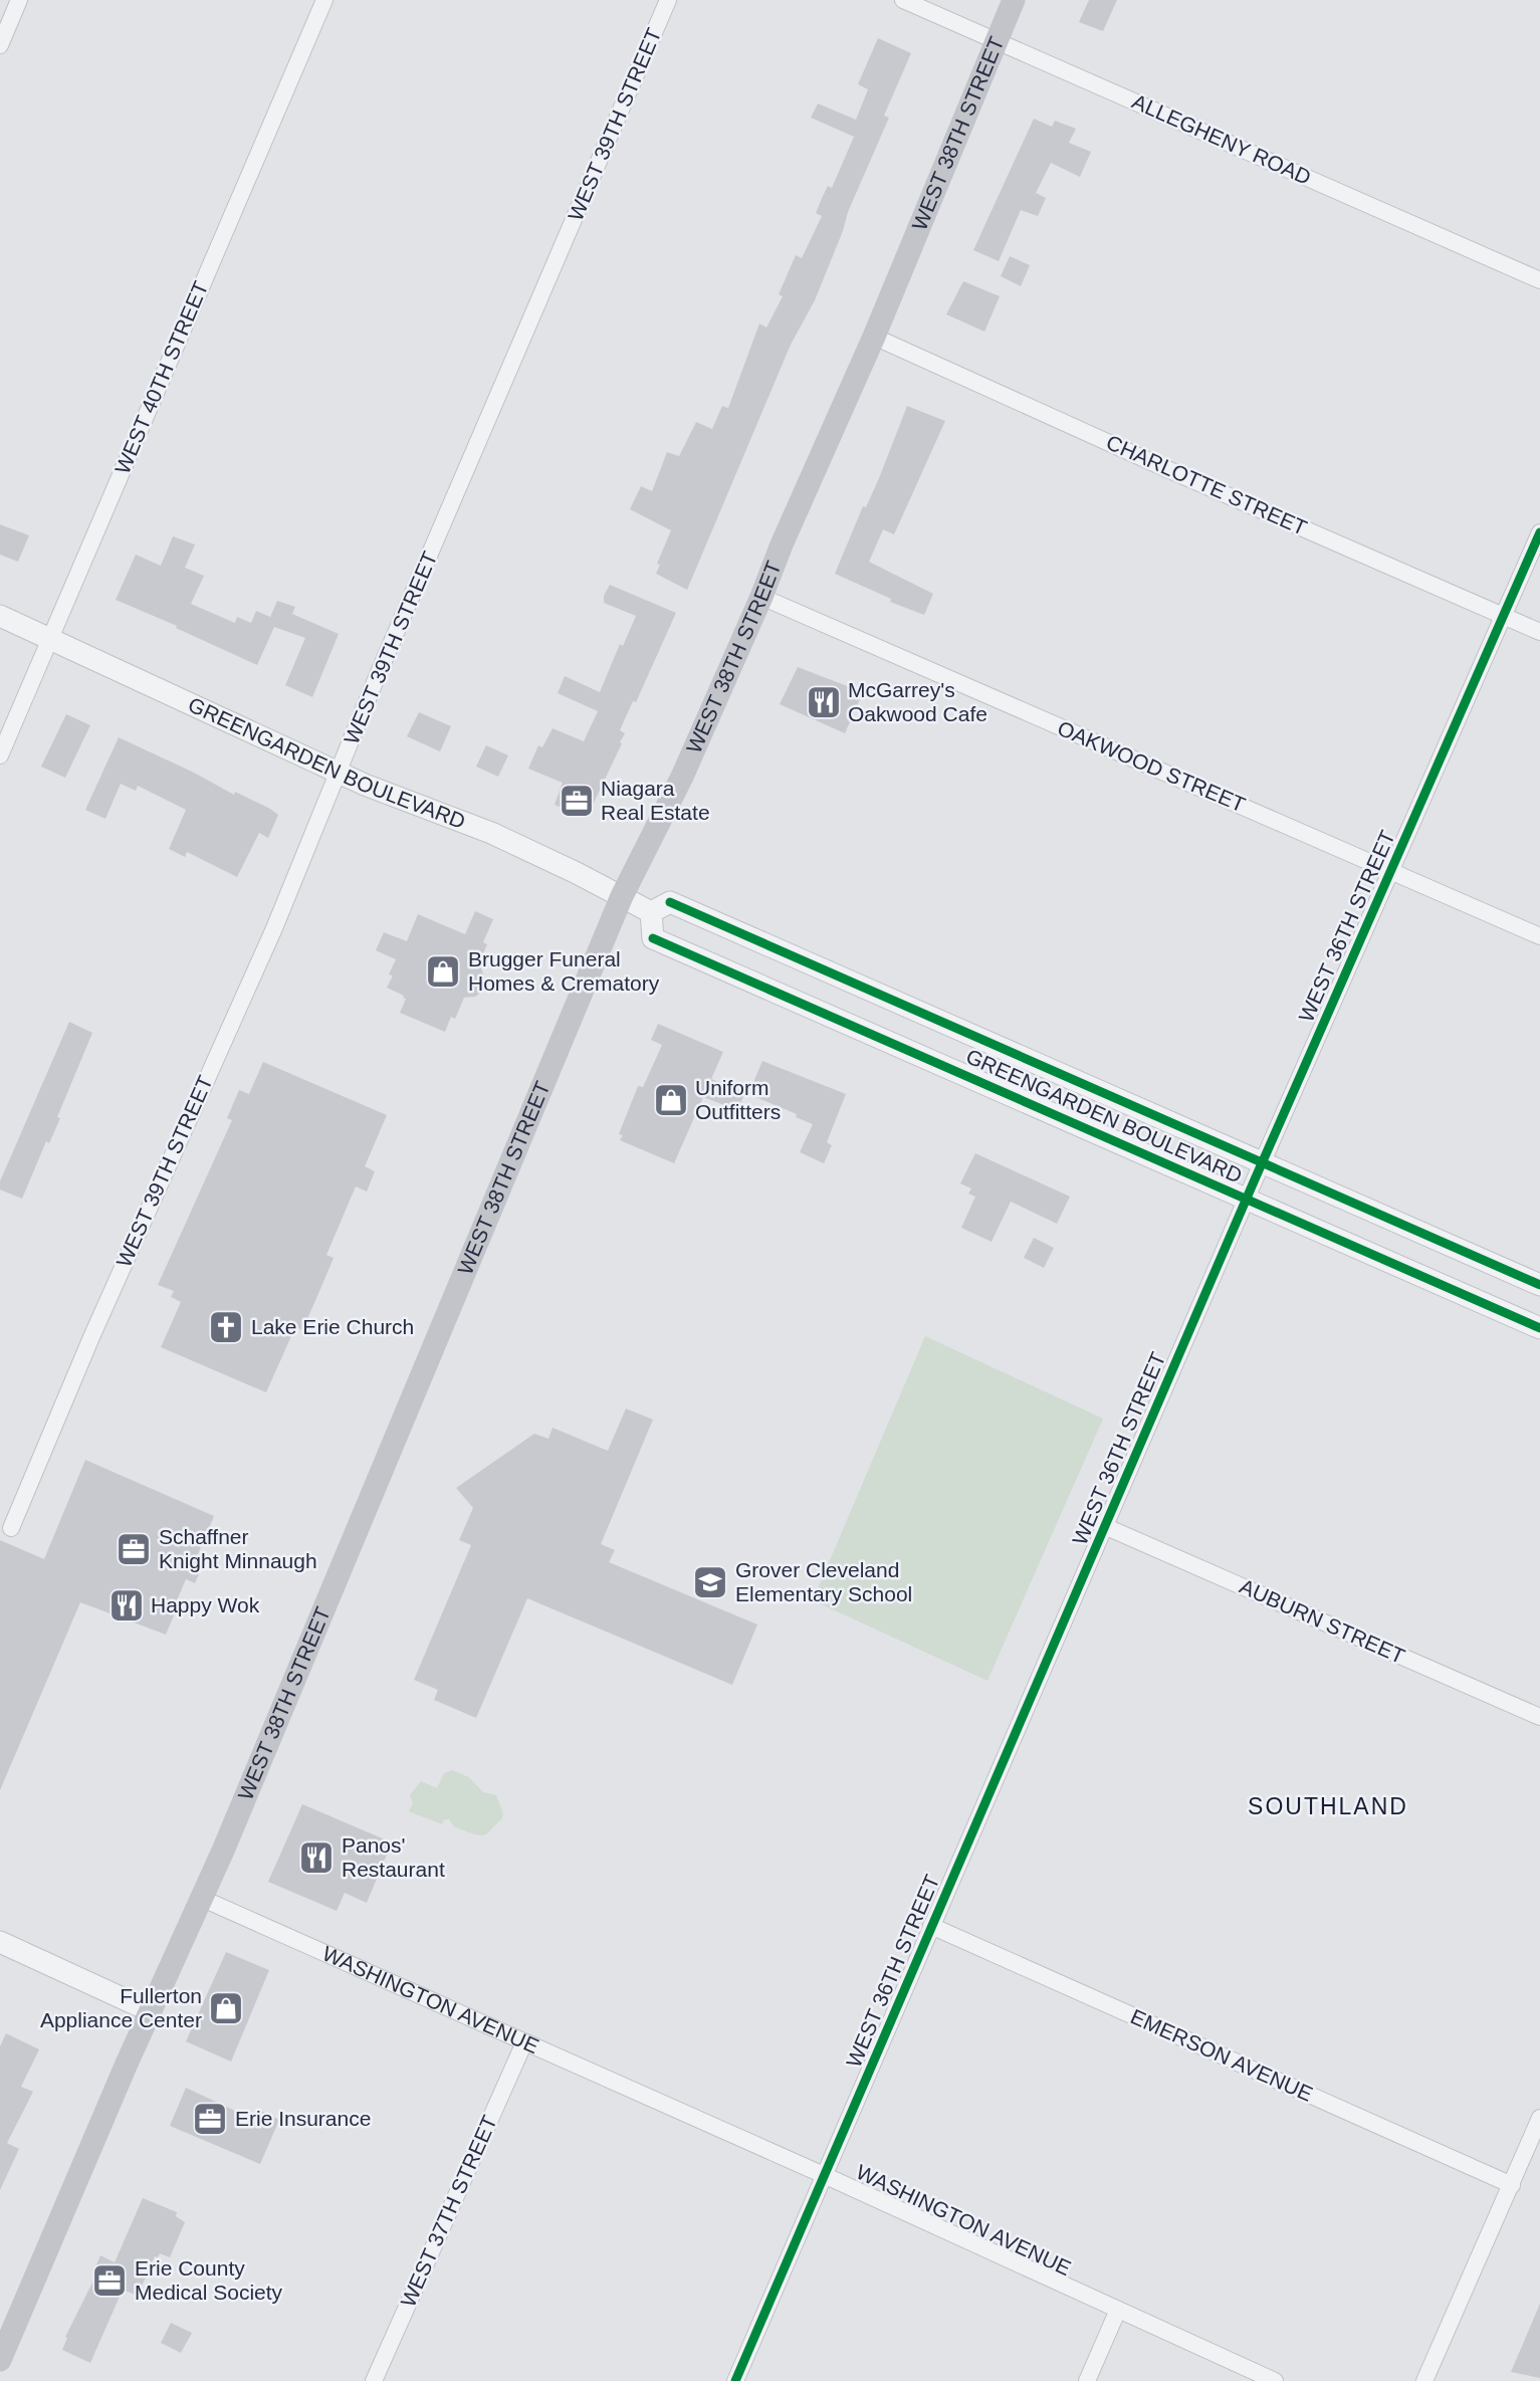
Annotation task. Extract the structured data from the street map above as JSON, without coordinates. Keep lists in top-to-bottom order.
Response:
{
  "streets": {
    "main road": ["WEST 38TH STREET"],
    "street": [
      "WEST 39TH STREET",
      "ALLEGHENY ROAD",
      "WEST 40TH STREET",
      "CHARLOTTE STREET",
      "GREENGARDEN BOULEVARD",
      "OAKWOOD STREET",
      "WEST 36TH STREET",
      "AUBURN STREET",
      "WASHINGTON AVENUE",
      "EMERSON AVENUE",
      "WEST 37TH STREET"
    ]
  },
  "crossings": [
    ["WEST 39TH STREET", "GREENGARDEN BOULEVARD"],
    ["WEST 38TH STREET", "ALLEGHENY ROAD"],
    ["WEST 38TH STREET", "CHARLOTTE STREET"],
    ["WEST 38TH STREET", "GREENGARDEN BOULEVARD"],
    ["WEST 38TH STREET", "OAKWOOD STREET"],
    ["WEST 38TH STREET", "WASHINGTON AVENUE"],
    ["WEST 40TH STREET", "GREENGARDEN BOULEVARD"],
    ["CHARLOTTE STREET", "WEST 36TH STREET"],
    ["GREENGARDEN BOULEVARD", "WEST 36TH STREET"],
    ["OAKWOOD STREET", "WEST 36TH STREET"],
    ["WEST 36TH STREET", "AUBURN STREET"],
    ["WEST 36TH STREET", "WASHINGTON AVENUE"],
    ["WEST 36TH STREET", "EMERSON AVENUE"],
    ["WASHINGTON AVENUE", "WEST 37TH STREET"]
  ],
  "districts": ["SOUTHLAND"],
  "places": {
    "restaurant": ["McGarrey's Oakwood Cafe", "Happy Wok", "Panos' Restaurant"],
    "office": [
      "Niagara Real Estate",
      "Schaffner Knight Minnaugh",
      "Erie Insurance",
      "Erie County Medical Society"
    ],
    "shop": ["Brugger Funeral Homes & Crematory", "Uniform Outfitters", "Fullerton Appliance Center"],
    "church": ["Lake Erie Church"],
    "school or university": ["Grover Cleveland Elementary School"]
  }
}
